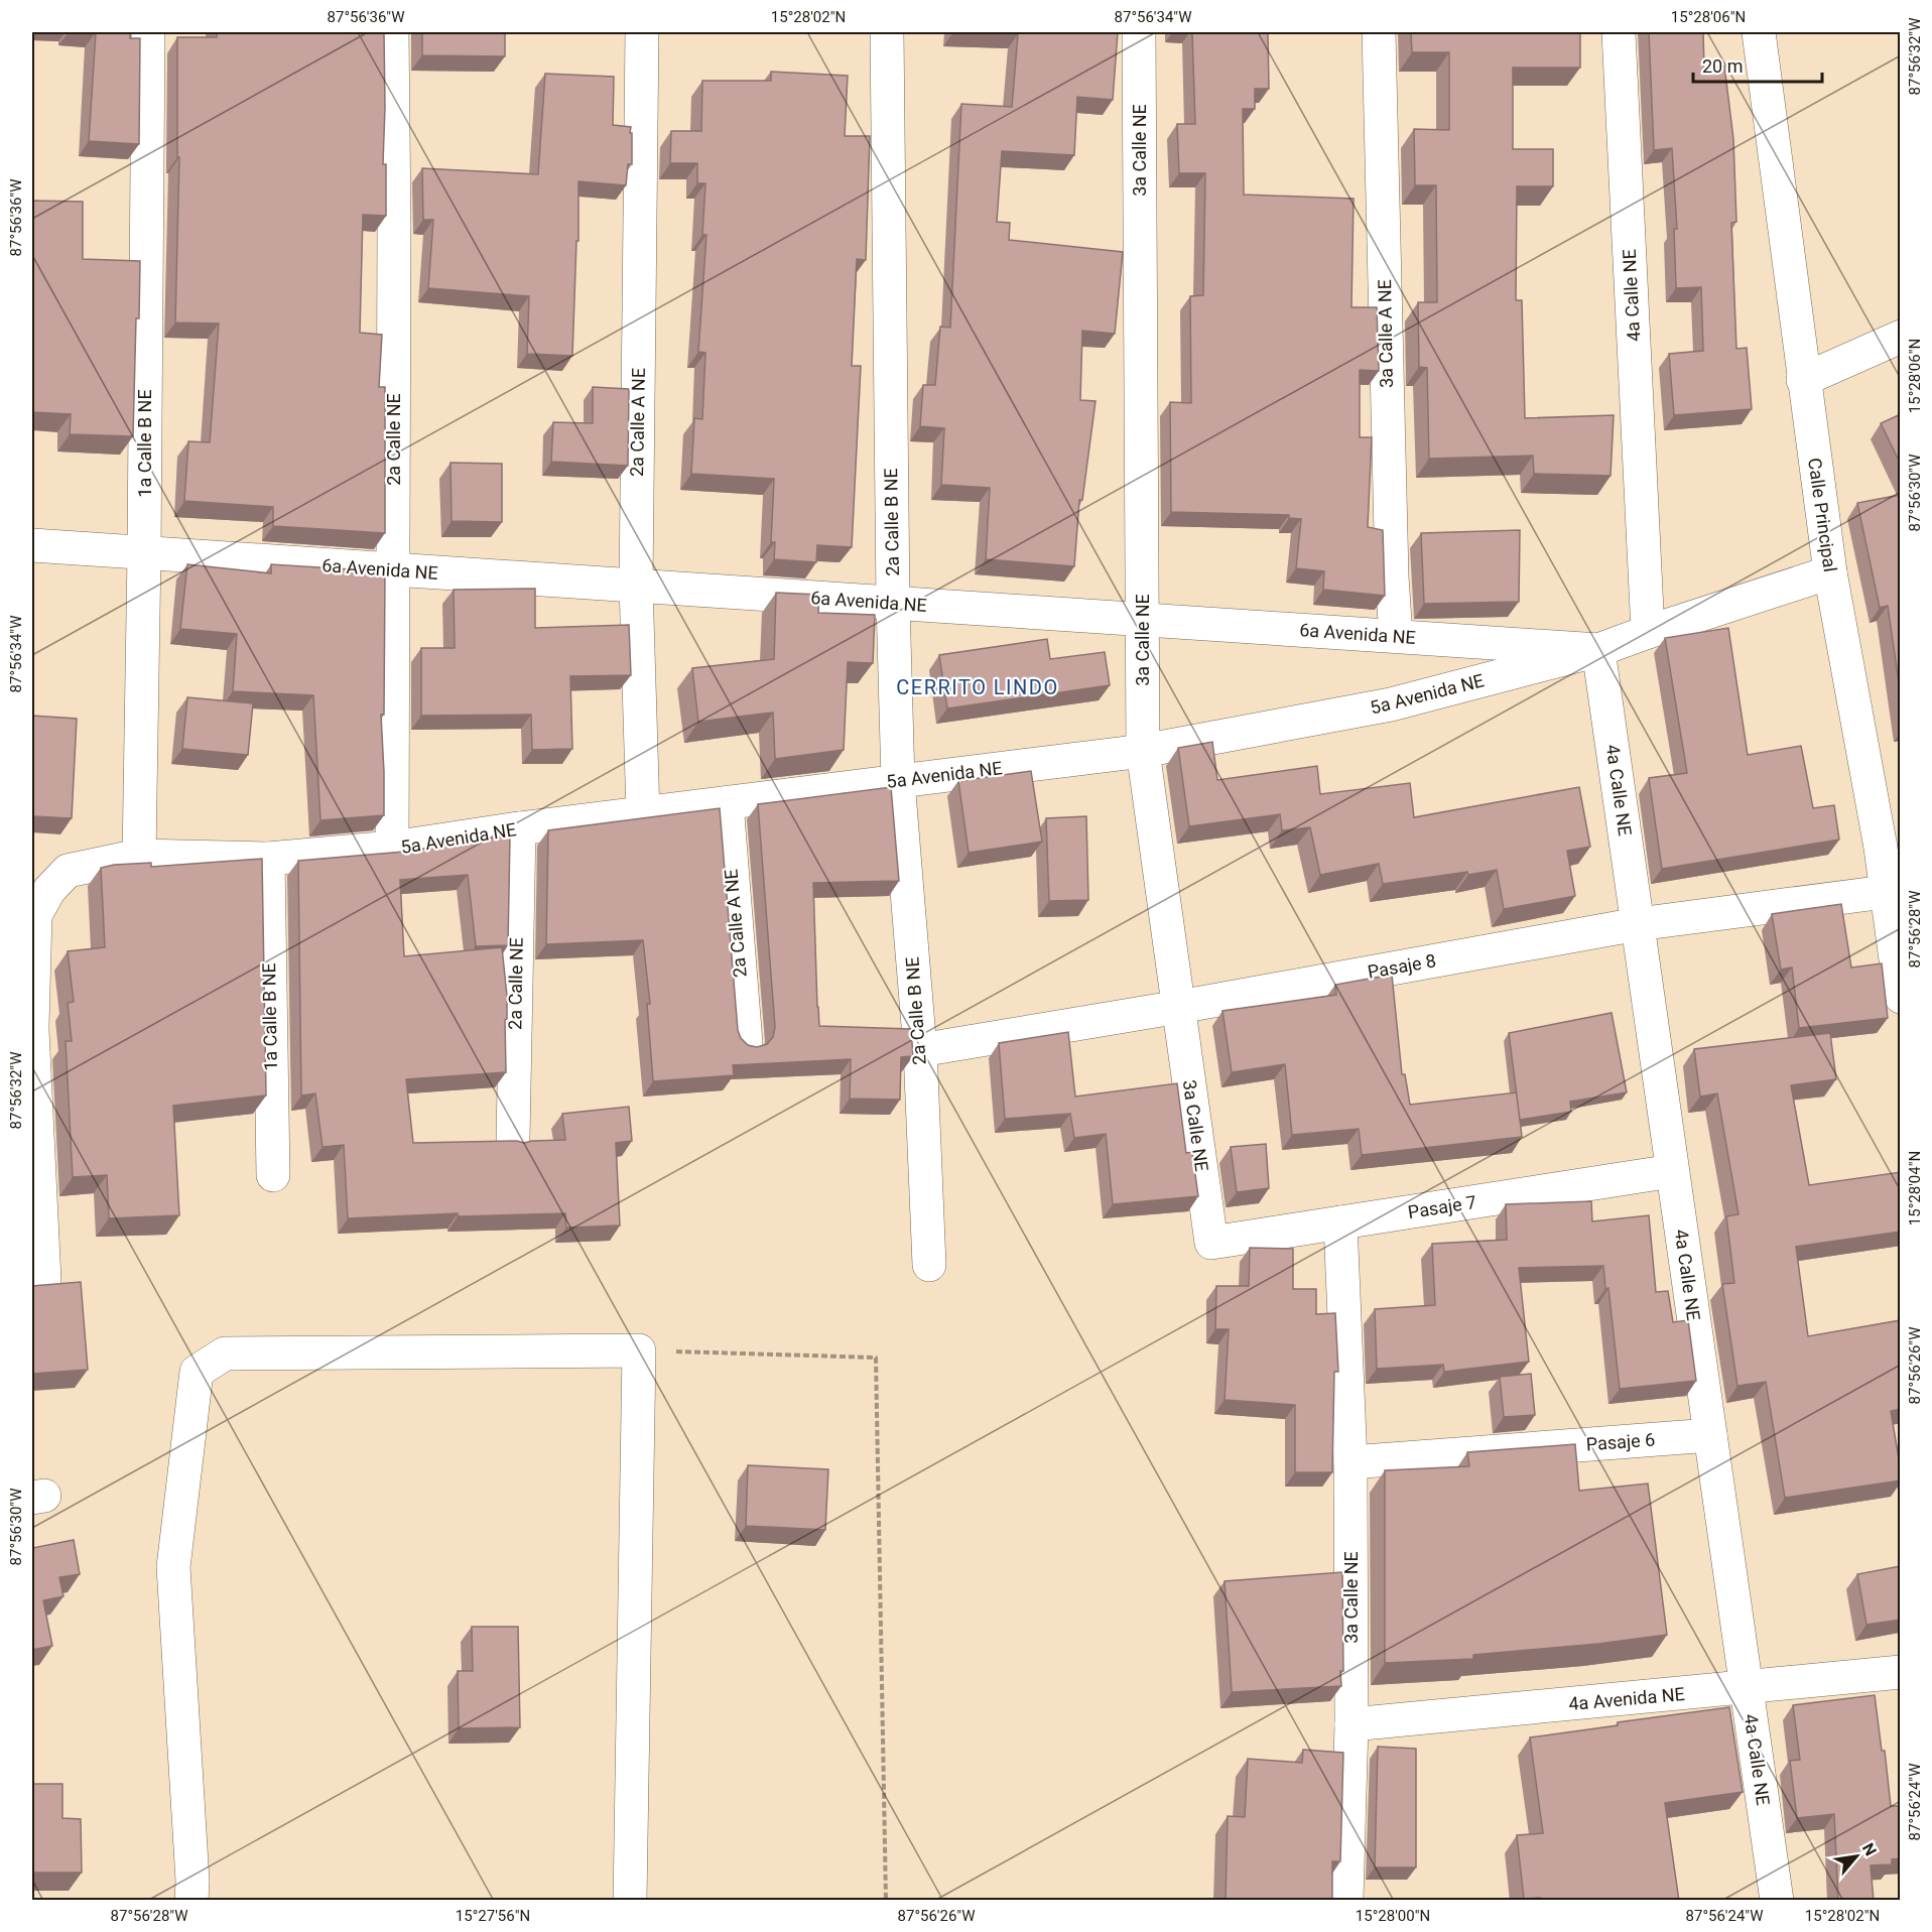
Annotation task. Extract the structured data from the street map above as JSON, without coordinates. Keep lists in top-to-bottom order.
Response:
{
  "streets": {
    "street": [
      "3a Calle NE",
      "4a Calle NE",
      "3a Calle A NE",
      "2a Calle A NE",
      "2a Calle NE",
      "1a Calle B NE",
      "Calle Principal",
      "2a Calle B NE",
      "6a Avenida NE",
      "5a Avenida NE",
      "Pasaje 8",
      "Pasaje 7",
      "Pasaje 6",
      "4a Avenida NE"
    ]
  },
  "crossings": [
    ["3a Calle NE", "6a Avenida NE"],
    ["3a Calle NE", "5a Avenida NE"],
    ["3a Calle NE", "Pasaje 8"],
    ["3a Calle NE", "Pasaje 7"],
    ["3a Calle NE", "Pasaje 6"],
    ["3a Calle NE", "4a Avenida NE"],
    ["4a Calle NE", "6a Avenida NE"],
    ["4a Calle NE", "5a Avenida NE"],
    ["4a Calle NE", "Pasaje 8"],
    ["4a Calle NE", "Pasaje 7"],
    ["4a Calle NE", "Pasaje 6"],
    ["4a Calle NE", "4a Avenida NE"],
    ["3a Calle A NE", "6a Avenida NE"],
    ["2a Calle A NE", "6a Avenida NE"],
    ["2a Calle A NE", "5a Avenida NE"],
    ["2a Calle NE", "6a Avenida NE"],
    ["2a Calle NE", "5a Avenida NE"],
    ["1a Calle B NE", "6a Avenida NE"],
    ["1a Calle B NE", "5a Avenida NE"],
    ["Calle Principal", "5a Avenida NE"],
    ["Calle Principal", "Pasaje 8"],
    ["2a Calle B NE", "6a Avenida NE"],
    ["2a Calle B NE", "5a Avenida NE"],
    ["2a Calle B NE", "Pasaje 8"],
    ["6a Avenida NE", "5a Avenida NE"]
  ],
  "districts": ["CERRITO LINDO"],
  "scale_bar": "20 m",
  "north": "top right",
  "coordinates": [
    "87°56'36\"W",
    "15°28'02\"N",
    "87°56'34\"W",
    "15°28'06\"N",
    "87°56'32\"W",
    "87°56'30\"W",
    "87°56'28\"W",
    "15°28'04\"N",
    "87°56'26\"W",
    "87°56'24\"W",
    "15°27'56\"N",
    "15°28'00\"N"
  ]
}
